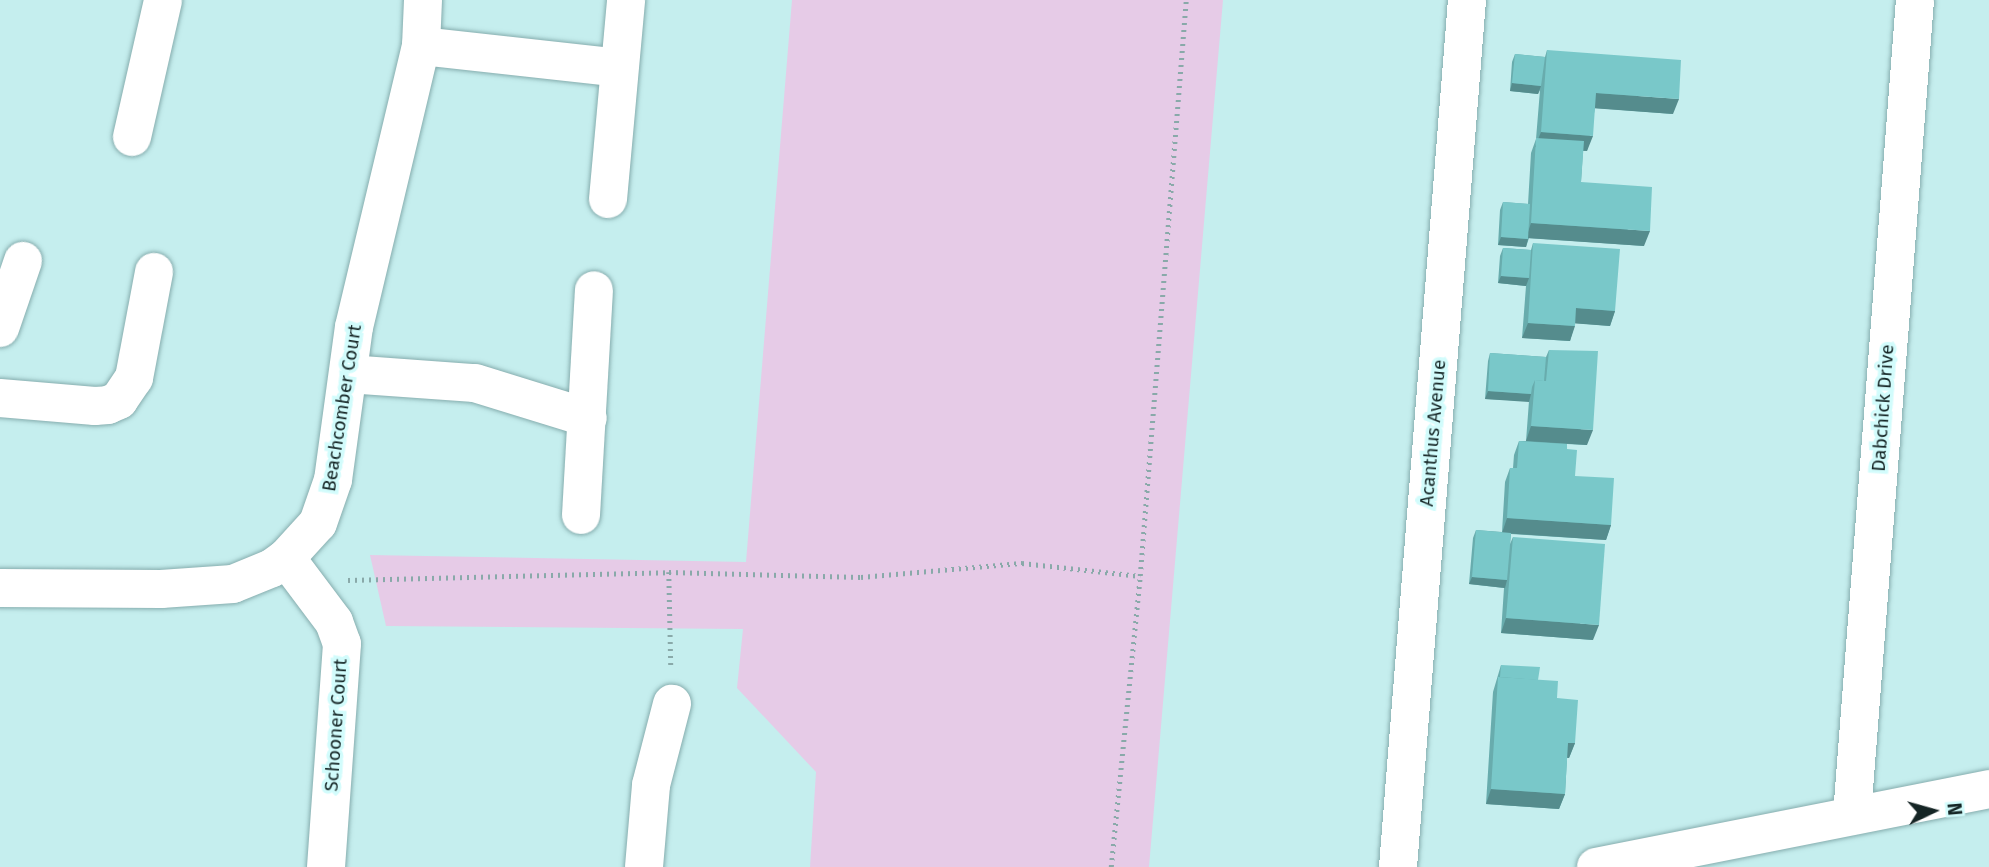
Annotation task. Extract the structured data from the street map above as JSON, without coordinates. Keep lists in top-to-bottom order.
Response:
{
  "streets": {
    "street": [
      "Beachcomber Court",
      "Dabchick Drive",
      "Acanthus Avenue",
      "Schooner Court"
    ]
  },
  "crossings": [
    ["Beachcomber Court", "Schooner Court"]
  ],
  "north": "right"
}
